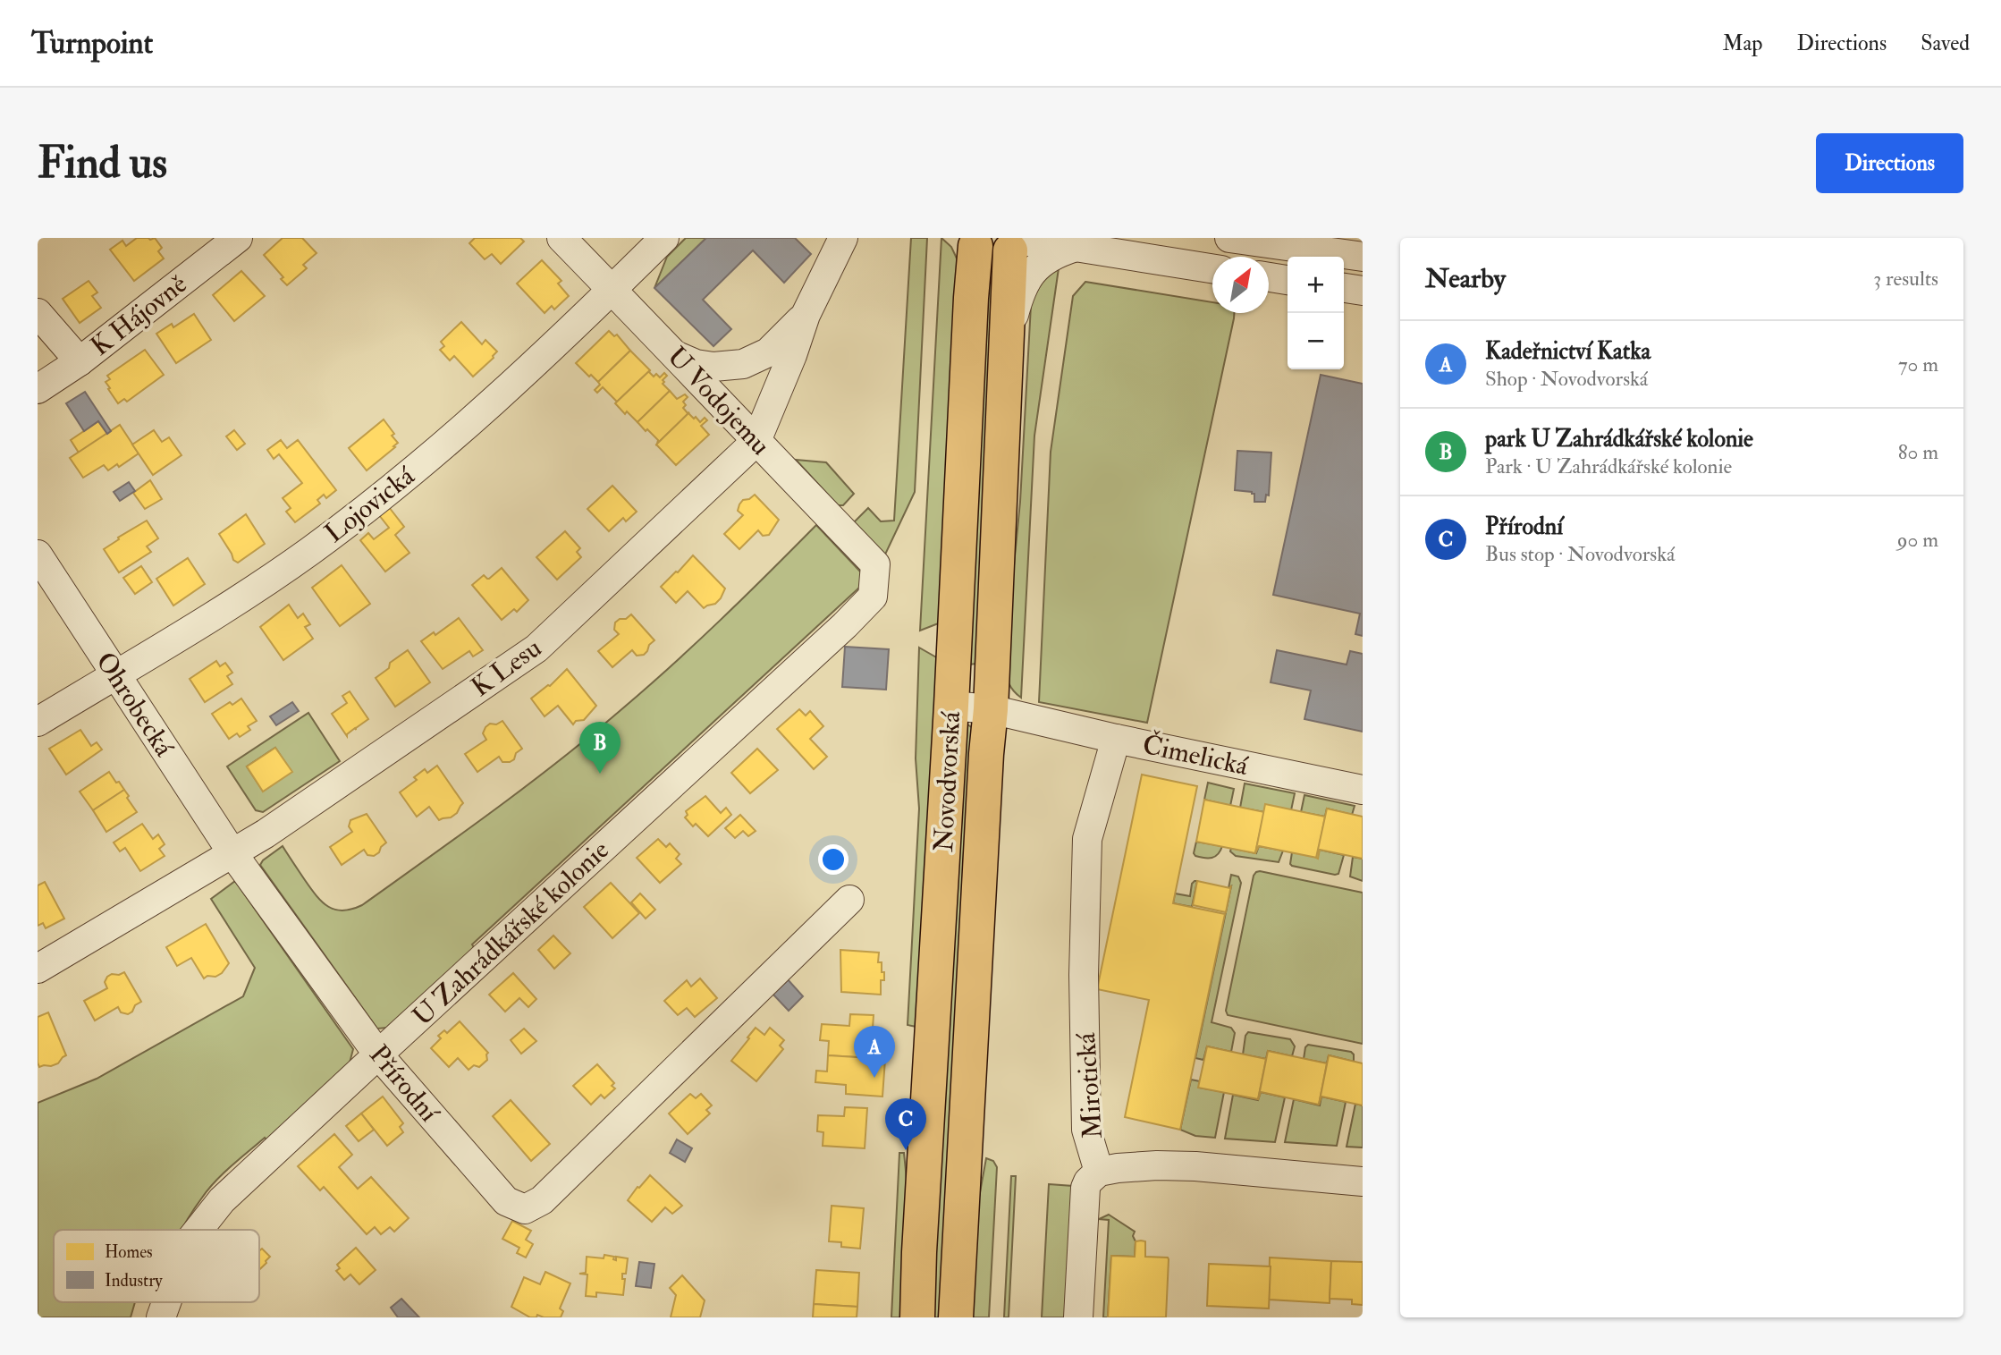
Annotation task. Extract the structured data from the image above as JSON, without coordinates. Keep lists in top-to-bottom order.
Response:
{
  "streets": {
    "main road": ["Novodvorská"],
    "street": [
      "K Hájovně",
      "U Vodojemu",
      "Lojovická",
      "K Lesu",
      "Ohrobecká",
      "Čimelická",
      "U Zahrádkářské kolonie",
      "Přírodní",
      "Mirotická"
    ]
  },
  "crossings": [
    ["U Vodojemu", "Lojovická"],
    ["U Vodojemu", "K Lesu"],
    ["U Vodojemu", "U Zahrádkářské kolonie"],
    ["Lojovická", "Ohrobecká"],
    ["K Lesu", "Ohrobecká"],
    ["K Lesu", "Přírodní"],
    ["Ohrobecká", "Přírodní"],
    ["Čimelická", "Novodvorská"],
    ["Čimelická", "Mirotická"],
    ["U Zahrádkářské kolonie", "Přírodní"]
  ],
  "legend": ["Homes", "Industry"],
  "north": "top right",
  "page": {
    "header": "Turnpoint",
    "nav": ["Map", "Directions", "Saved"],
    "buttons": "Directions",
    "title": "Find us",
    "heading": ["Nearby", "3 results"],
    "map_buttons": ["+", "−"],
    "list": [
      {
        "mark": "A",
        "name": "Kadeřnictví Katka",
        "note": "Shop · Novodvorská",
        "value": "70 m"
      },
      {
        "mark": "B",
        "name": "park U Zahrádkářské kolonie",
        "note": "Park · U Zahrádkářské kolonie",
        "value": "80 m"
      },
      {
        "mark": "C",
        "name": "Přírodní",
        "note": "Bus stop · Novodvorská",
        "value": "90 m"
      }
    ],
    "pins": ["B", "A", "C"]
  }
}
